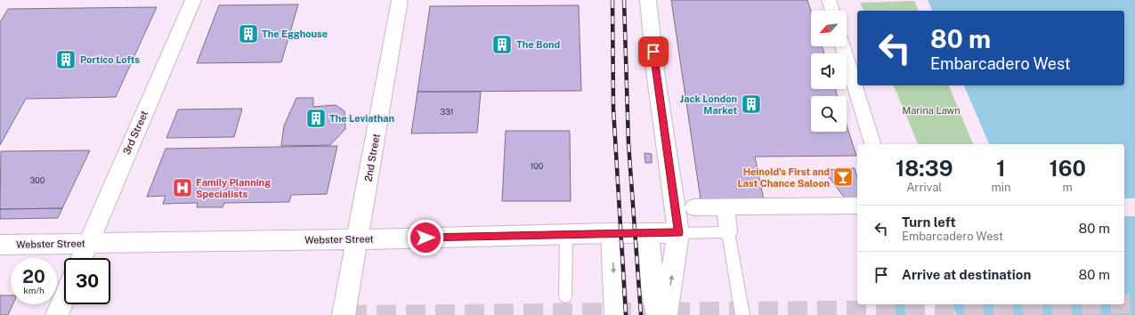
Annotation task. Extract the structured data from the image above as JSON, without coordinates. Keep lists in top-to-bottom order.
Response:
{
  "streets": {
    "street": ["3rd Street", "2nd Street", "Webster Street"]
  },
  "crossings": [
    ["3rd Street", "Webster Street"],
    ["2nd Street", "Webster Street"]
  ],
  "parks": ["Marina Lawn"],
  "places": {
    "building": [
      "The Egghouse",
      "The Bond",
      "Portico Lofts",
      "Jack London Market",
      "The Leviathan"
    ],
    "bar": ["Heinold's First and Last Chance Saloon"],
    "hospital": ["Family Planning Specialists"]
  },
  "house_numbers": ["331", "100", "300"],
  "north": "bottom left",
  "page": {
    "turn": ["80 m", "Embarcadero West"],
    "eta": [
      "18:39",
      "Arrival",
      "1",
      "min",
      "160",
      "m"
    ],
    "list": [
      {
        "name": "Turn left",
        "note": "Embarcadero West",
        "value": "80 m"
      },
      {
        "name": "Arrive at destination",
        "value": "80 m"
      }
    ],
    "speed": "20 km/h",
    "limit": "30"
  }
}
